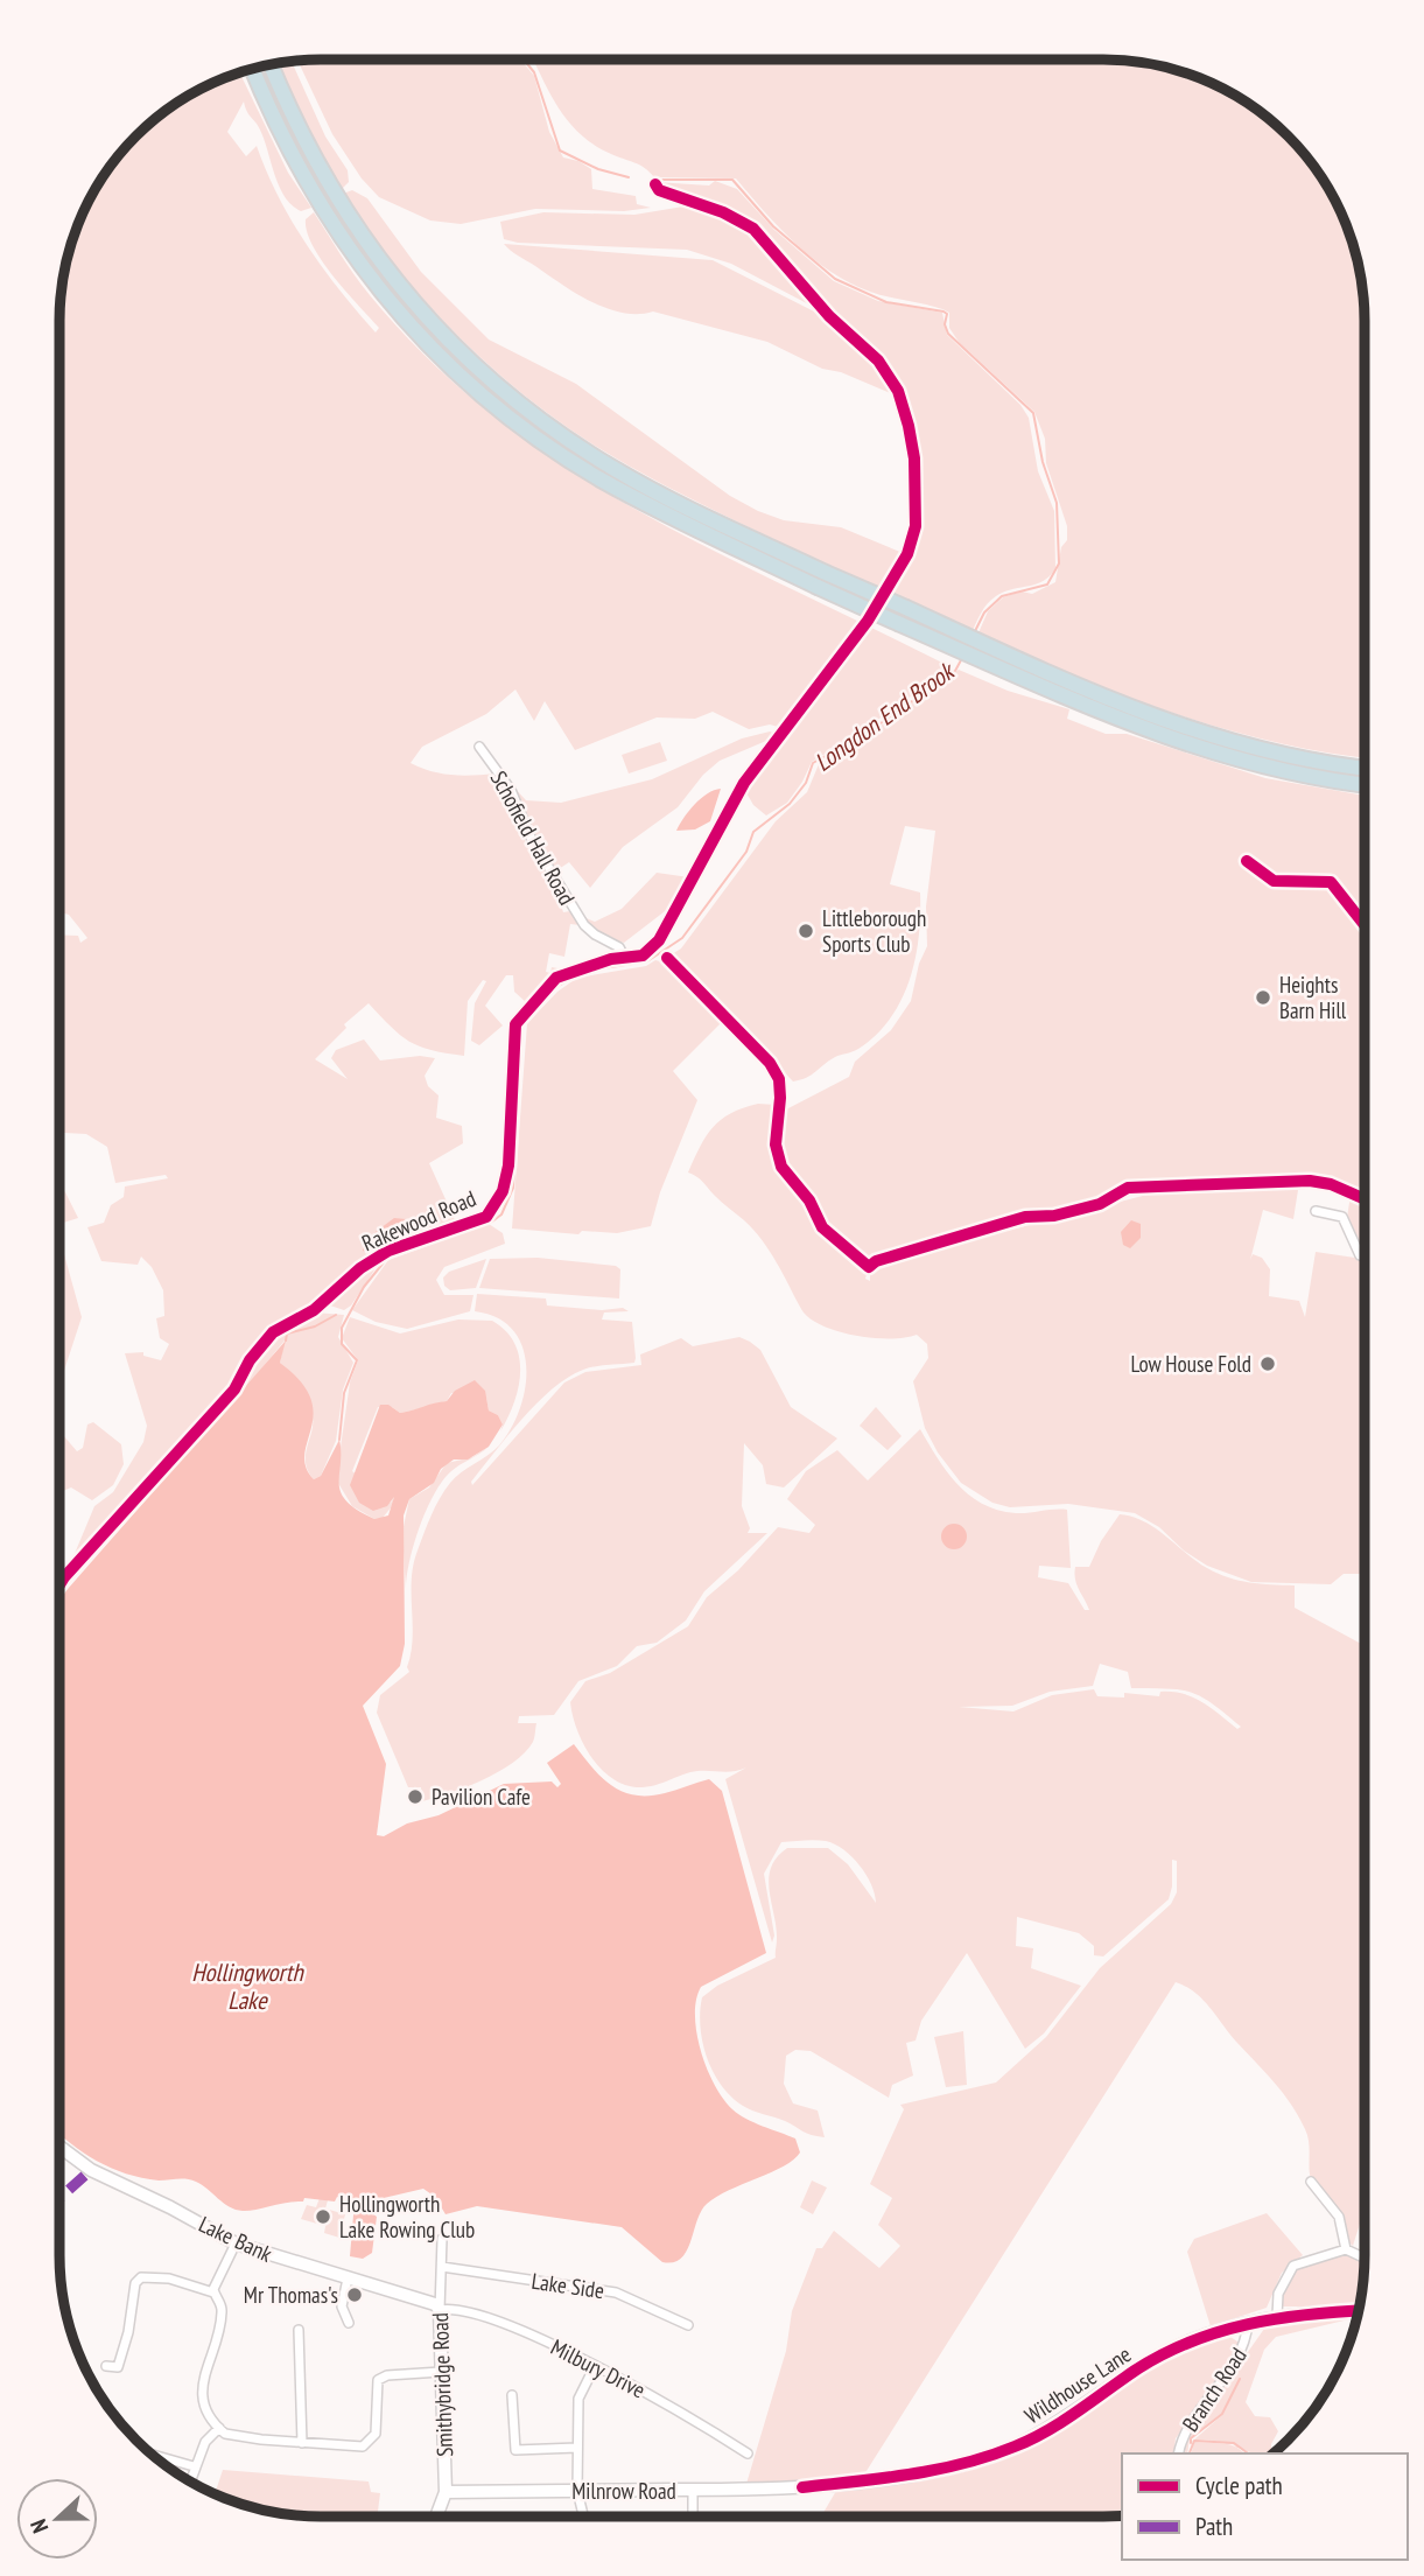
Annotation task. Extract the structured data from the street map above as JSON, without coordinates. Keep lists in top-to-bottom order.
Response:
{
  "streets": {
    "main road": [
      "Lake Bank",
      "Smithybridge Road",
      "Wildhouse Lane",
      "Milnrow Road"
    ],
    "street": [
      "Schofield Hall Road",
      "Rakewood Road",
      "Lake Side",
      "Milbury Drive",
      "Branch Road"
    ]
  },
  "crossings": [
    ["Schofield Hall Road", "Rakewood Road"],
    ["Lake Bank", "Milbury Drive"],
    ["Lake Bank", "Smithybridge Road"],
    ["Lake Side", "Smithybridge Road"],
    ["Milbury Drive", "Smithybridge Road"],
    ["Smithybridge Road", "Milnrow Road"],
    ["Wildhouse Lane", "Branch Road"],
    ["Wildhouse Lane", "Milnrow Road"]
  ],
  "water": ["Longdon End Brook", "Hollingworth Lake"],
  "places": [
    "Littleborough Sports Club",
    "Heights Barn Hill",
    "Low House Fold",
    "Pavilion Cafe",
    "Hollingworth Lake Rowing Club",
    "Mr Thomas's"
  ],
  "legend": ["Cycle path", "Path"],
  "north": "left"
}
